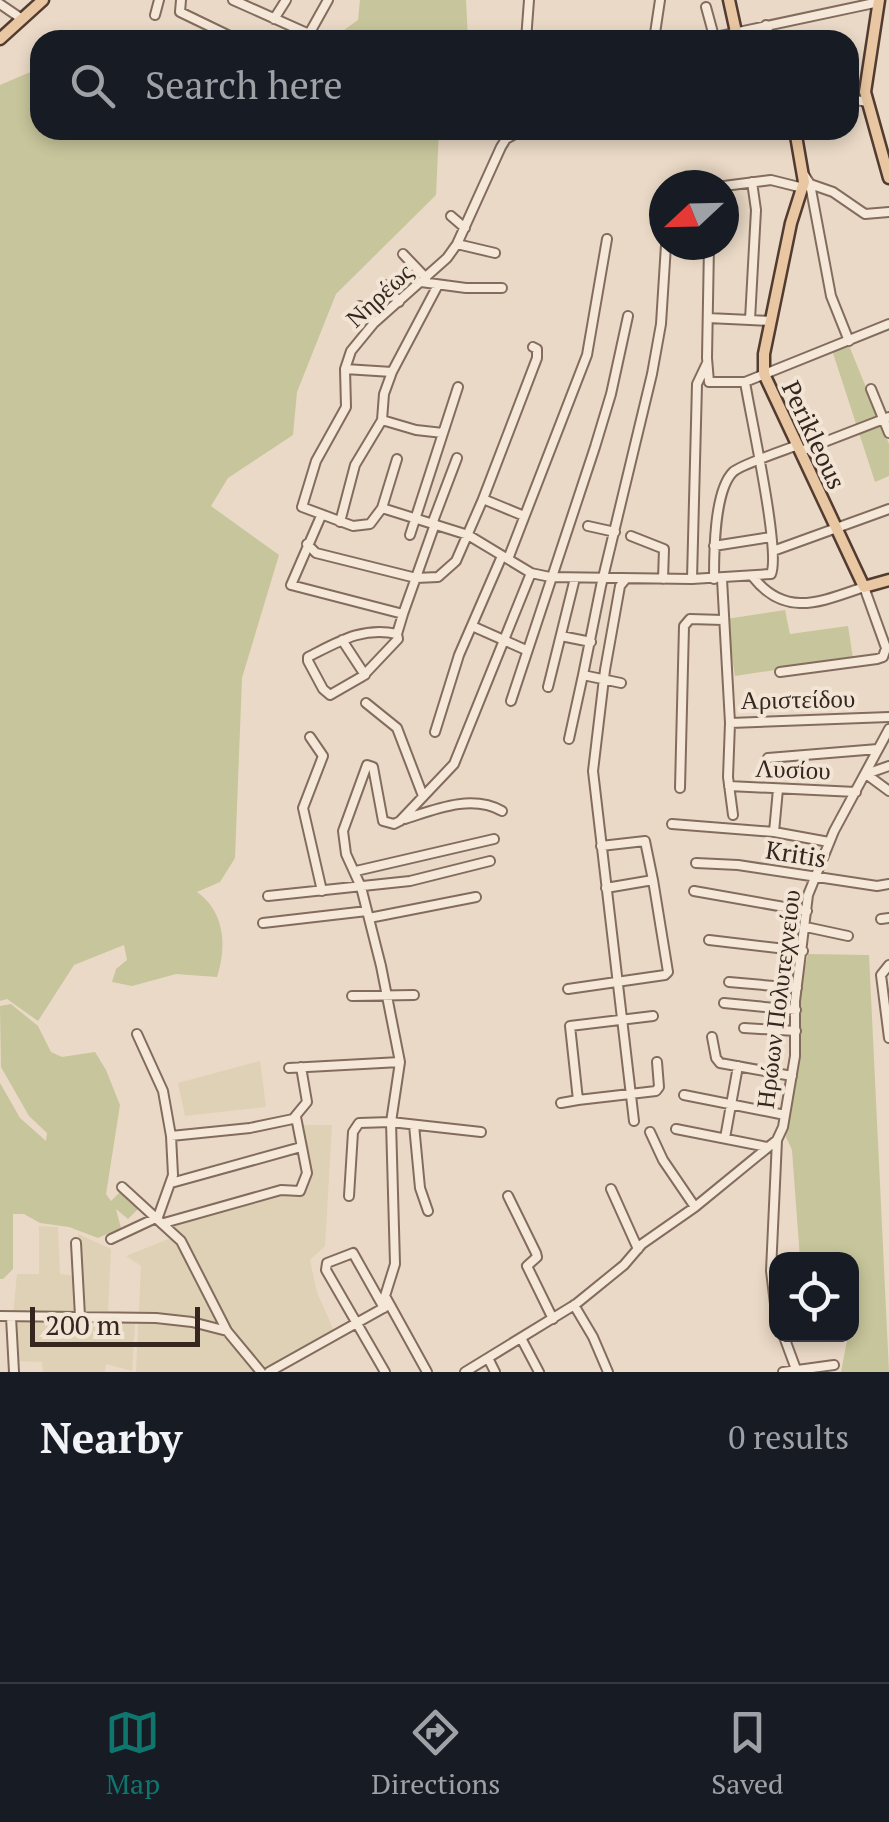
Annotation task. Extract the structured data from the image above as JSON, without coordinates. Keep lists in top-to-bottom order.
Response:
{
  "streets": {
    "main road": ["Perikleous"],
    "street": [
      "Νηρέως",
      "Αριστείδου",
      "Λυσίου",
      "Kritis",
      "Ηρώων Πολυτεχνείου"
    ]
  },
  "crossings": [
    ["Perikleous", "Αριστείδου"],
    ["Λυσίου", "Ηρώων Πολυτεχνείου"],
    ["Kritis", "Ηρώων Πολυτεχνείου"]
  ],
  "scale_bar": "200 m",
  "north": "left",
  "page": {
    "search": "Search here",
    "scale": "200 m",
    "heading": ["Nearby", "0 results"],
    "nav": ["Map", "Directions", "Saved"]
  }
}
